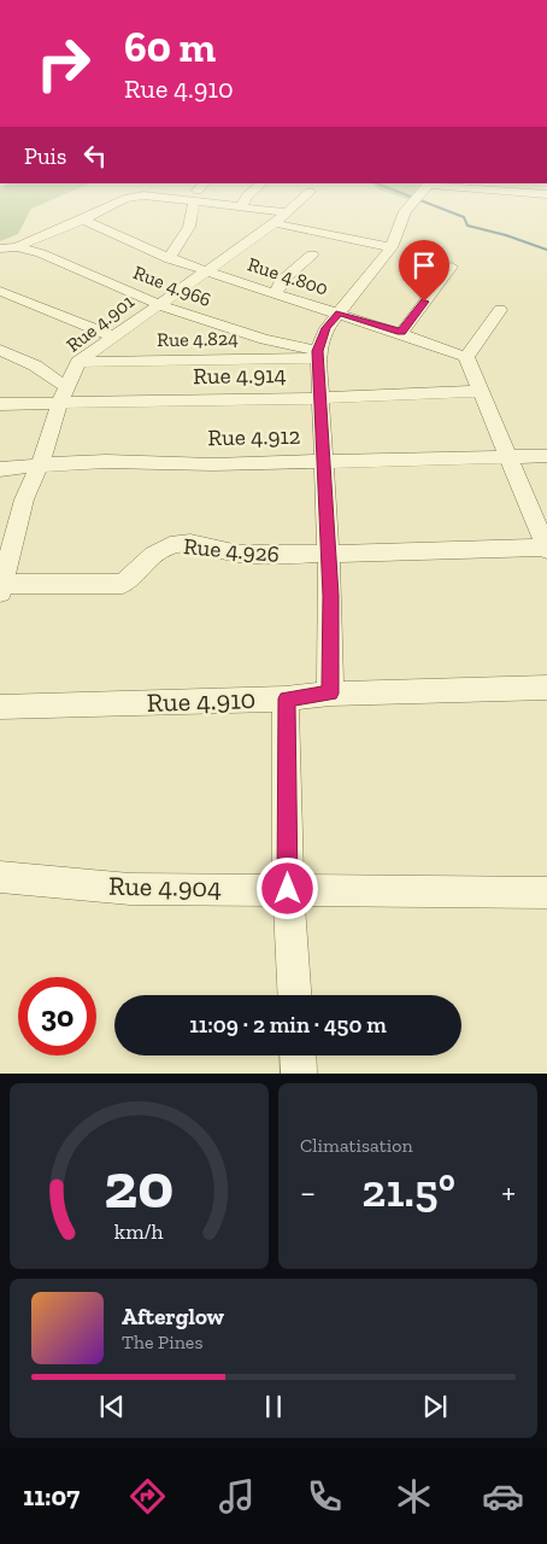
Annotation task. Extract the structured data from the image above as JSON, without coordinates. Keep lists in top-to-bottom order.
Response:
{
  "streets": {
    "street": [
      "Rue 4.800",
      "Rue 4.966",
      "Rue 4.901",
      "Rue 4.824",
      "Rue 4.914",
      "Rue 4.912",
      "Rue 4.926",
      "Rue 4.910",
      "Rue 4.904"
    ]
  },
  "crossings": [
    ["Rue 4.800", "Rue 4.901"],
    ["Rue 4.966", "Rue 4.901"],
    ["Rue 4.966", "Rue 4.824"],
    ["Rue 4.901", "Rue 4.824"],
    ["Rue 4.901", "Rue 4.914"],
    ["Rue 4.901", "Rue 4.912"],
    ["Rue 4.901", "Rue 4.926"]
  ],
  "page": {
    "turn": ["60 m", "Rue 4.910"],
    "then": "Puis",
    "limit": "30",
    "trip": "11:09 · 2 min · 450 m",
    "tile": "Climatisation",
    "heat": ["−", "21.5°", "+"],
    "song": ["Afterglow", "The Pines"],
    "tabs": "11:07",
    "gauge": ["20", "km/h"]
  }
}
